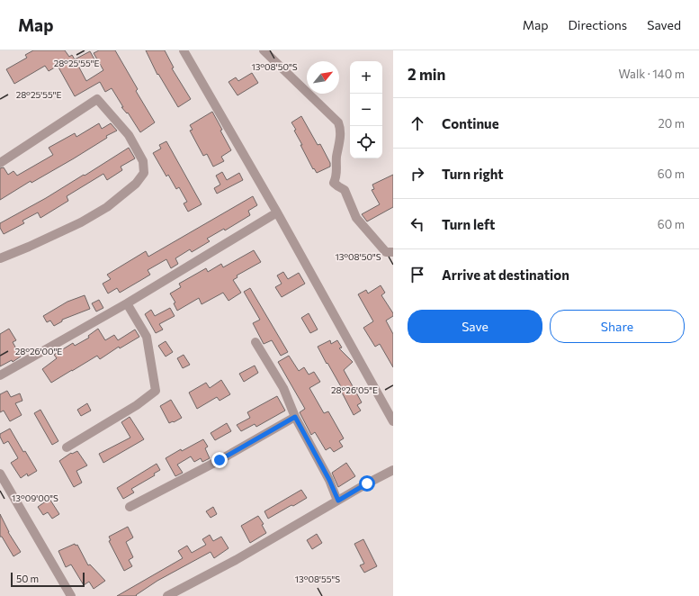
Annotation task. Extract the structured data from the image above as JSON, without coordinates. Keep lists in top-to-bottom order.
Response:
{
  "scale_bar": "50 m",
  "north": "top right",
  "page": {
    "header": "Map",
    "nav": ["Map", "Directions", "Saved"],
    "heading": ["2 min", "Walk · 140 m"],
    "map_buttons": ["+", "−"],
    "list": [
      ["Continue", "20 m"],
      ["Turn right", "60 m"],
      ["Turn left", "60 m"],
      "Arrive at destination"
    ],
    "buttons": ["Save", "Share"],
    "scale": "50 m"
  },
  "coordinates": [
    "28°25'55\"E",
    "13°08'50\"S",
    "28°26'00\"E",
    "28°26'05\"E",
    "13°09'00\"S",
    "13°08'55\"S"
  ]
}
